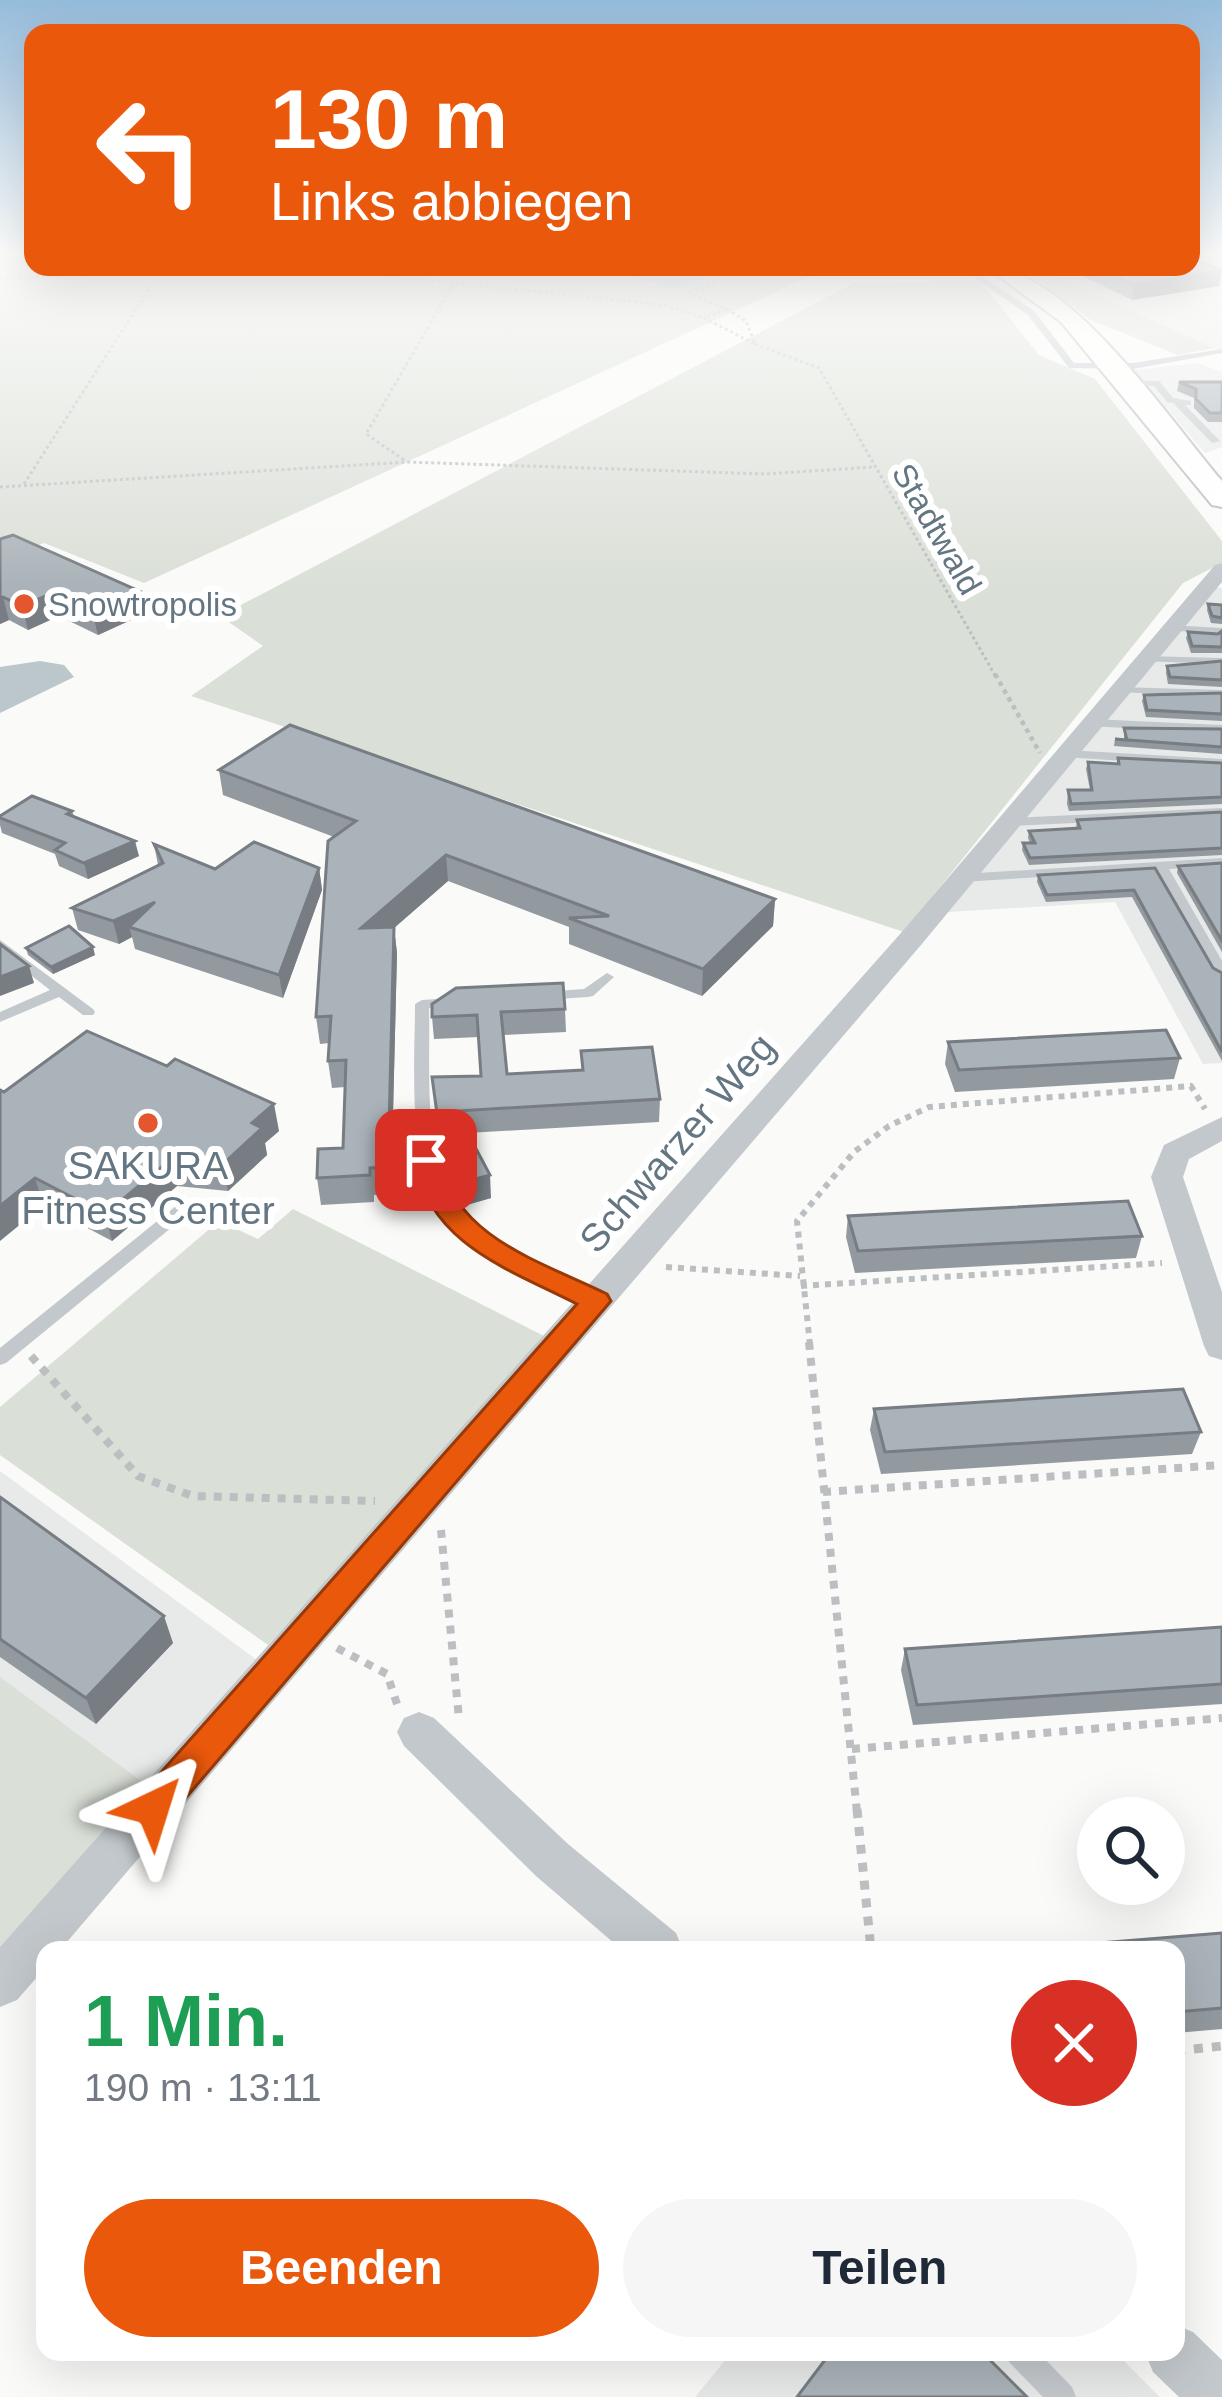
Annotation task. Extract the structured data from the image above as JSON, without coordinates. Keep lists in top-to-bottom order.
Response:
{
  "streets": {
    "street": ["Schwarzer Weg"],
    "path": ["Stadtwald"]
  },
  "crossings": [
    ["Stadtwald", "Schwarzer Weg"]
  ],
  "places": ["Snowtropolis", "SAKURA Fitness Center"],
  "page": {
    "turn": ["130 m", "Links abbiegen"],
    "heading": ["1 Min.", "190 m · 13:11"],
    "buttons": ["Beenden", "Teilen"]
  }
}
